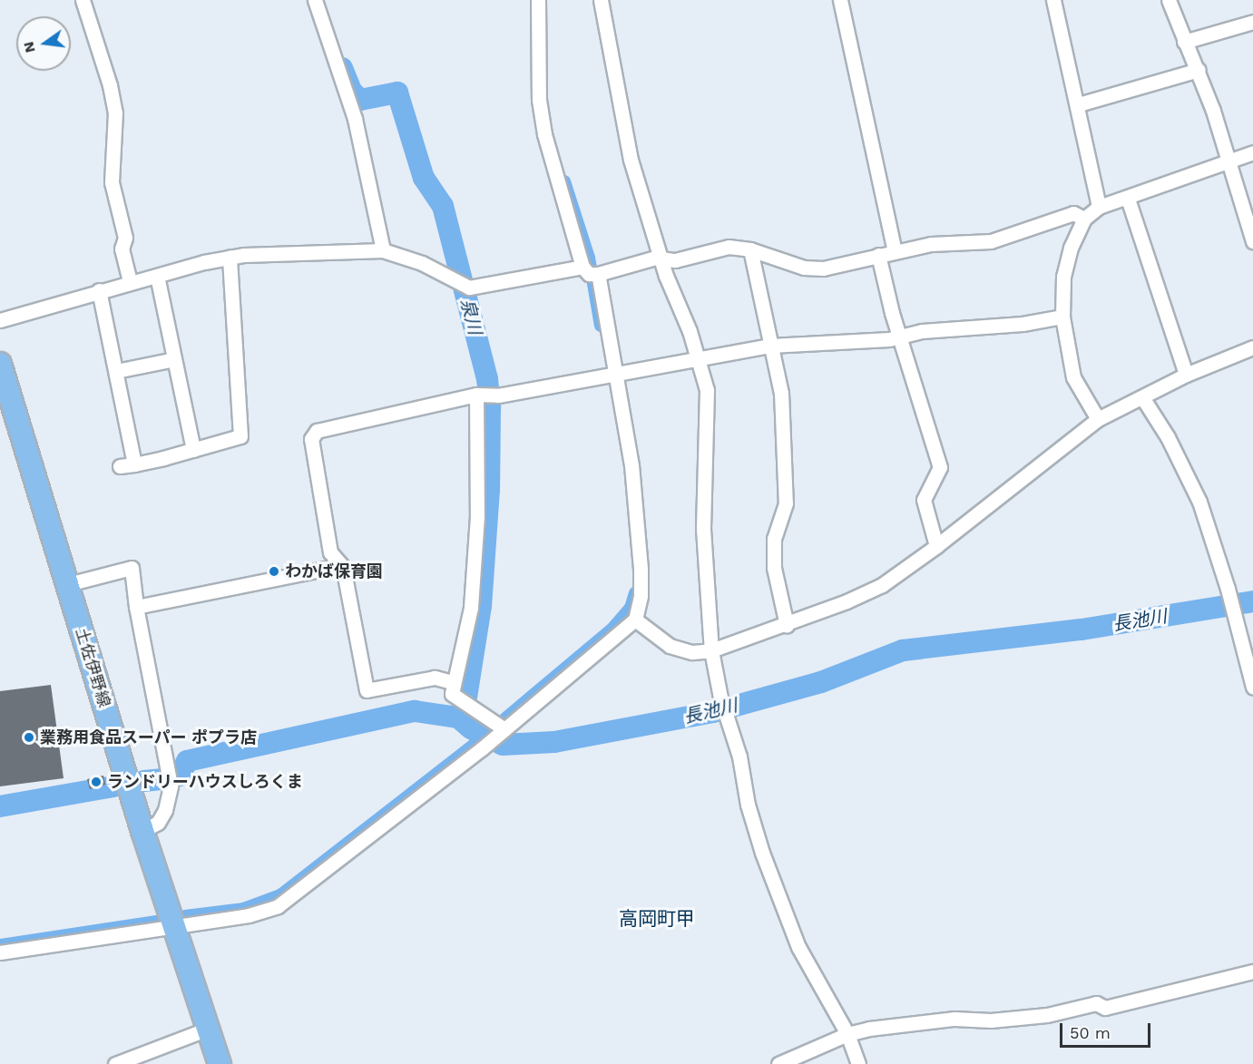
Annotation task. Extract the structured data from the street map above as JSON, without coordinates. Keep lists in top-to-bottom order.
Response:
{
  "streets": {
    "main road": ["土佐伊野線"]
  },
  "districts": ["高岡町甲"],
  "water": ["泉川", "長池川"],
  "places": ["わかば保育園", "業務用食品スーパー ポプラ店", "ランドリーハウスしろくま"],
  "scale_bar": "50 m",
  "north": "left"
}
